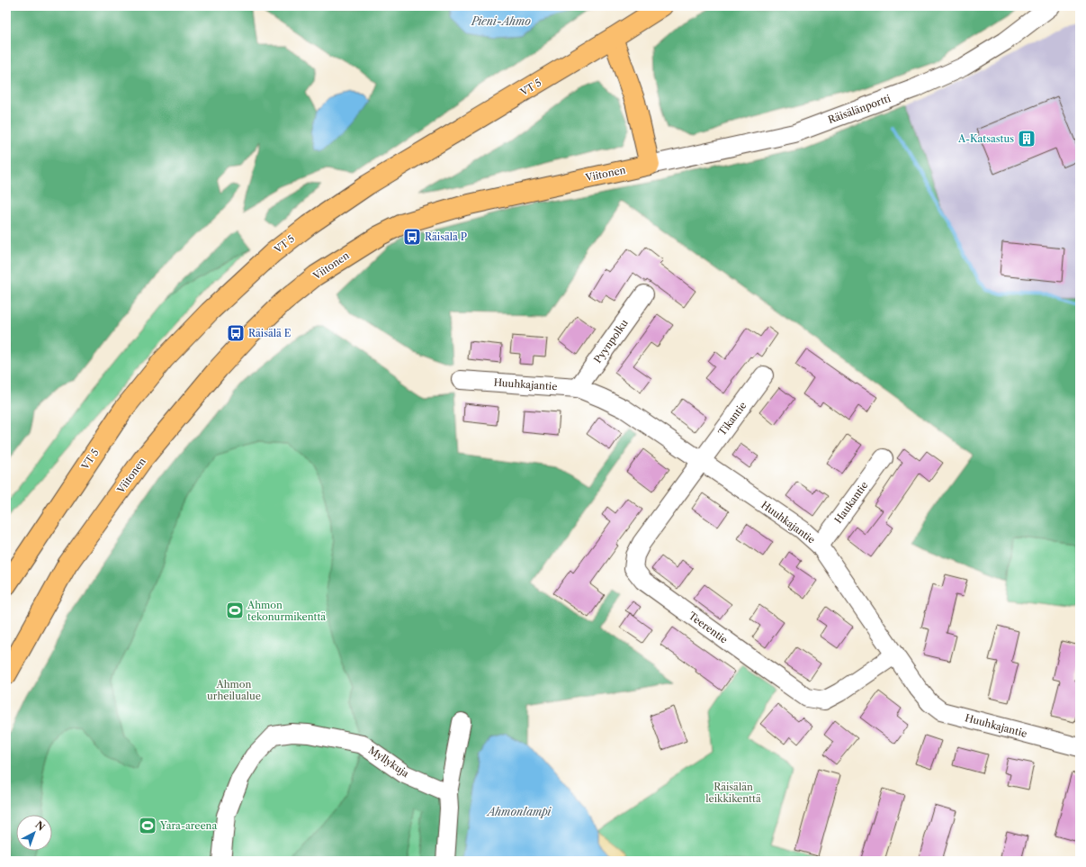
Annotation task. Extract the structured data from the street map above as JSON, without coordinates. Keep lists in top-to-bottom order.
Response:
{
  "streets": {
    "main road": ["VT 5", "Viitonen"],
    "street": [
      "Räisälänportti",
      "Pyynpolku",
      "Huuhkajantie",
      "Tikantie",
      "Haukantie",
      "Teerentie",
      "Myllykuja"
    ]
  },
  "crossings": [
    ["Räisälänportti", "Viitonen"],
    ["Pyynpolku", "Huuhkajantie"],
    ["Huuhkajantie", "Tikantie"],
    ["Huuhkajantie", "Haukantie"],
    ["Huuhkajantie", "Teerentie"],
    ["Tikantie", "Teerentie"]
  ],
  "water": ["Pieni-Ahmo", "Ahmonlampi"],
  "parks": ["Ahmon urheilualue", "Räisälän leikkikenttä"],
  "places": {
    "building": ["A-Katsastus"],
    "bus stop": ["Räisälä P", "Räisälä E"],
    "sports": ["Ahmon tekonurmikenttä", "Yara-areena"]
  },
  "north": "top right"
}
